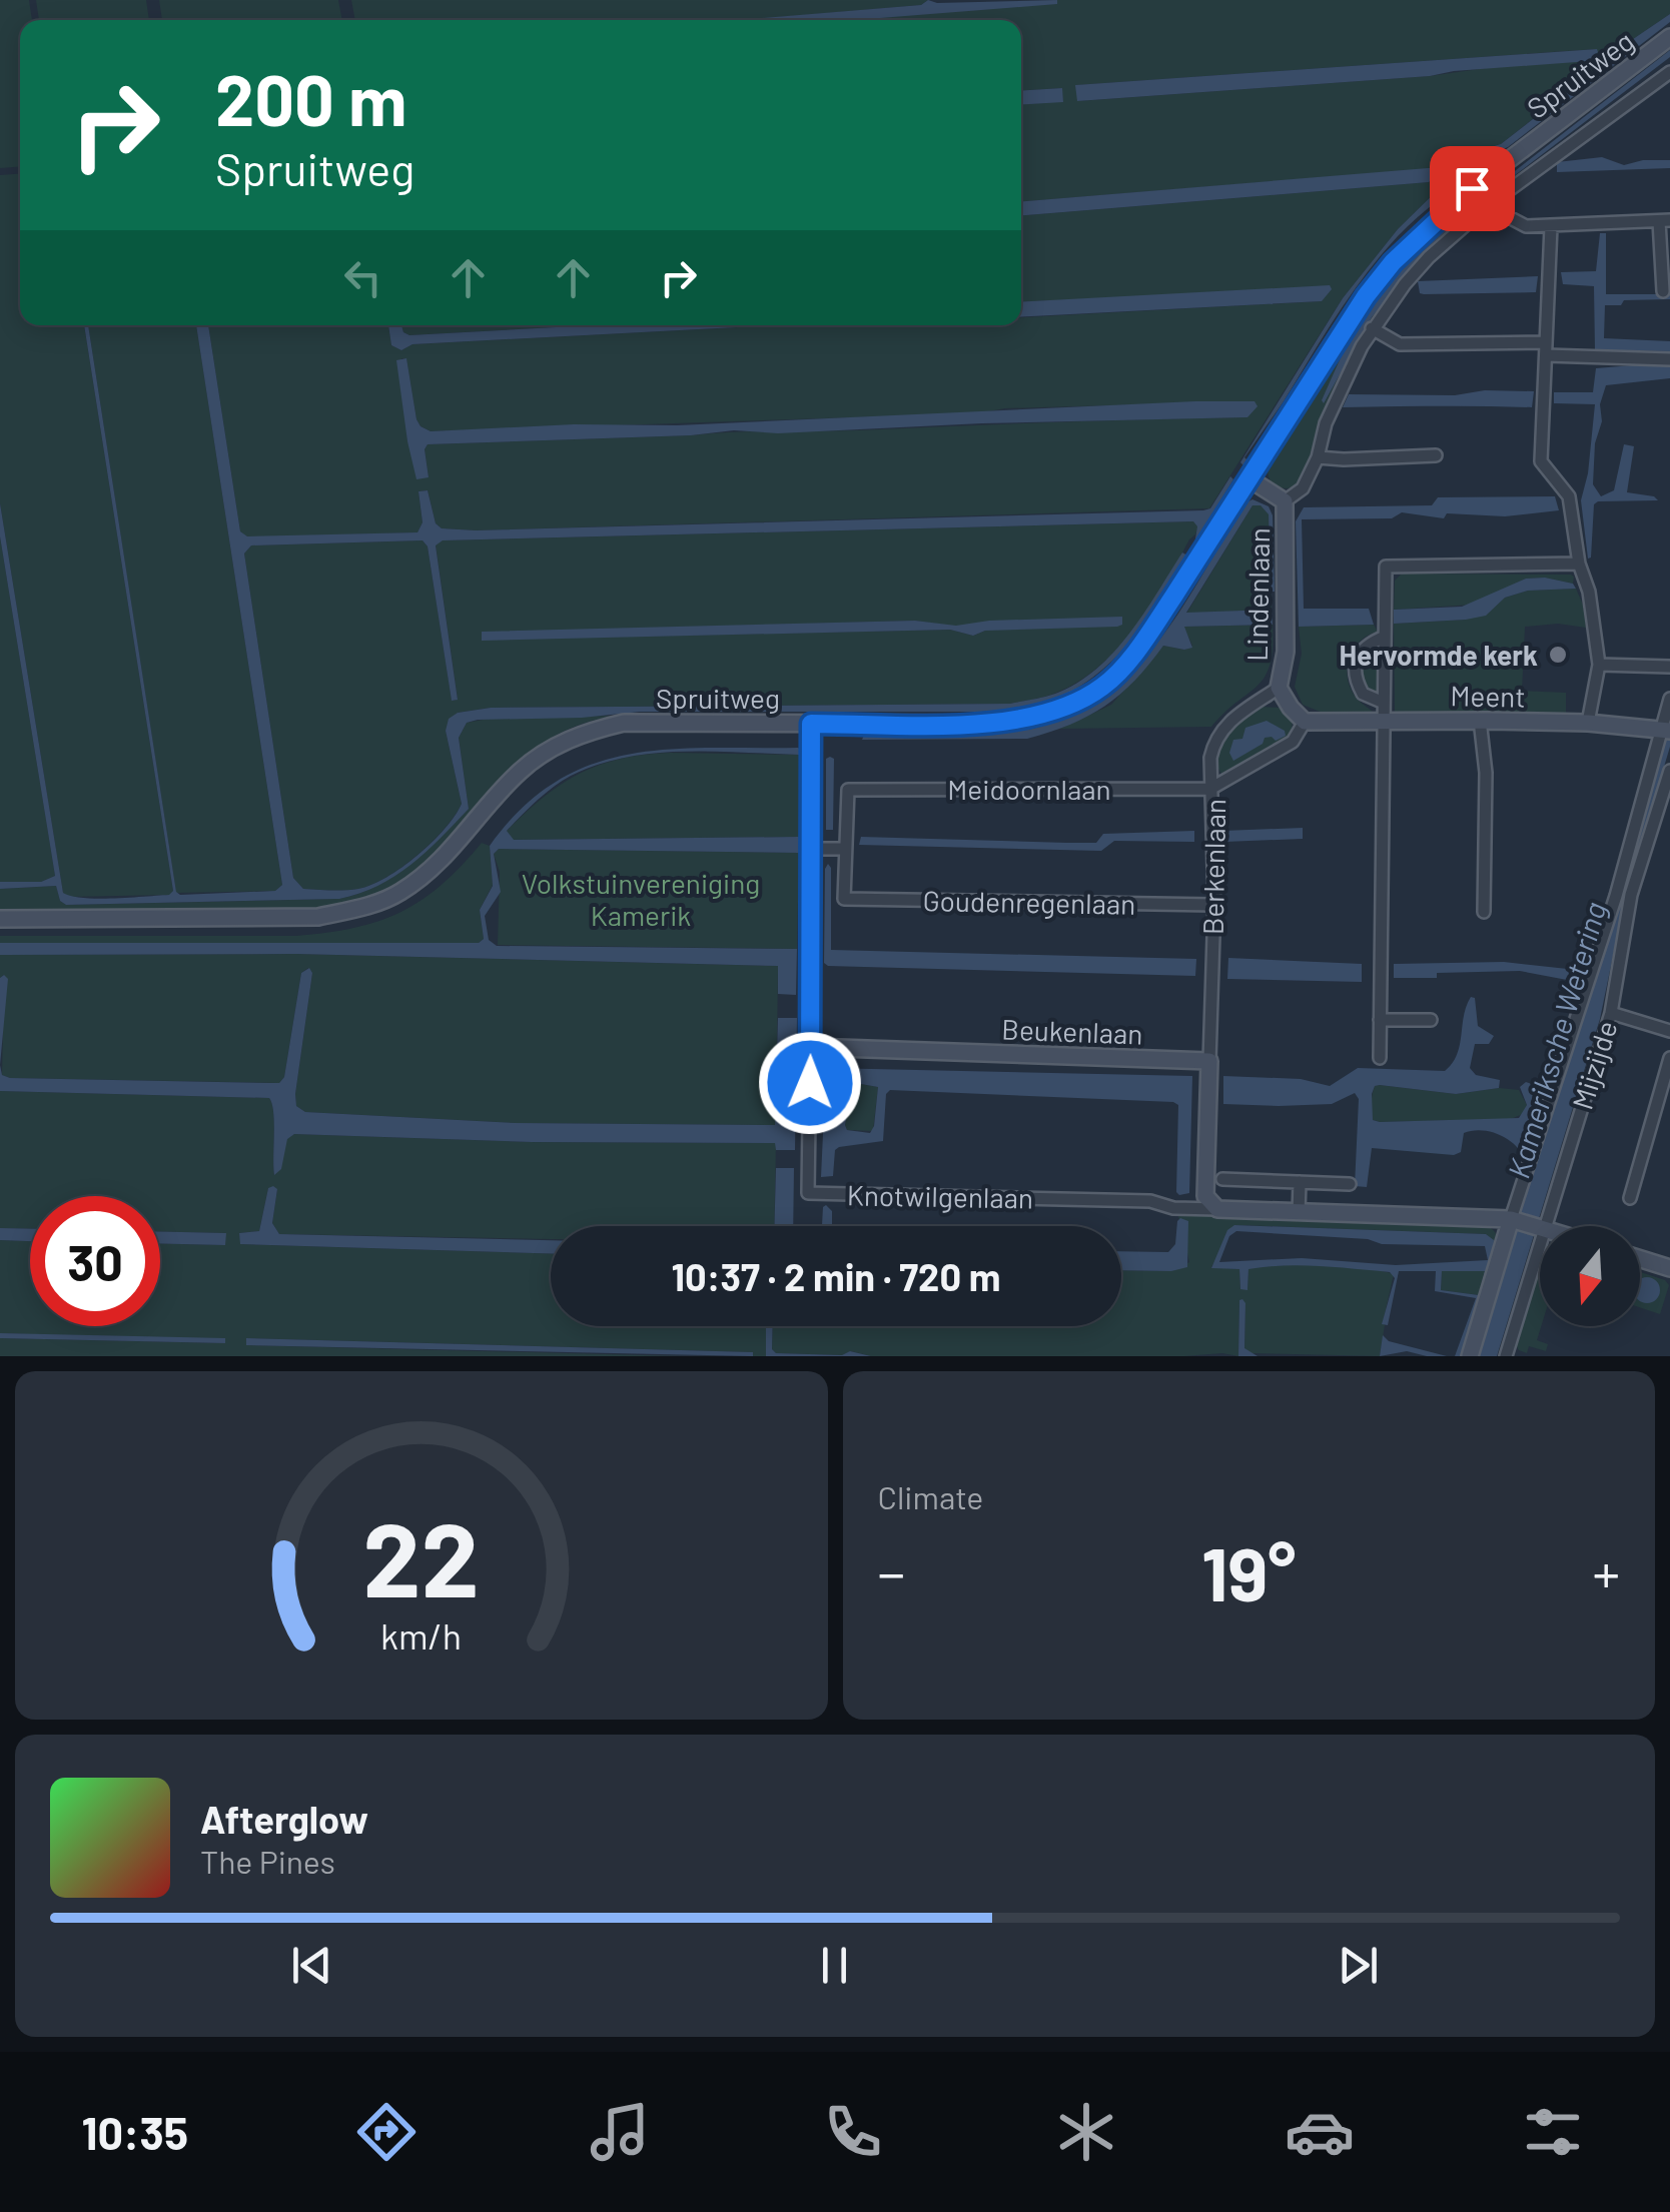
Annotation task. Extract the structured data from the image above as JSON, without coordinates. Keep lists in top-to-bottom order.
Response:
{
  "streets": {
    "street": [
      "Spruitweg",
      "Lindenlaan",
      "Meent",
      "Meidoornlaan",
      "Berkenlaan",
      "Goudenregenlaan",
      "Beukenlaan",
      "Mijzijde",
      "Knotwilgenlaan"
    ]
  },
  "crossings": [
    ["Spruitweg", "Lindenlaan"],
    ["Lindenlaan", "Meent"],
    ["Lindenlaan", "Meidoornlaan"],
    ["Lindenlaan", "Berkenlaan"],
    ["Meent", "Berkenlaan"],
    ["Meidoornlaan", "Berkenlaan"],
    ["Meidoornlaan", "Goudenregenlaan"],
    ["Berkenlaan", "Goudenregenlaan"],
    ["Berkenlaan", "Beukenlaan"],
    ["Beukenlaan", "Knotwilgenlaan"]
  ],
  "water": ["Kameriksche Wetering"],
  "parks": ["Volkstuinvereniging Kamerik"],
  "places": ["Hervormde kerk"],
  "north": "bottom",
  "page": {
    "turn": ["200 m", "Spruitweg"],
    "limit": "30",
    "trip": "10:37 · 2 min · 720 m",
    "tile": "Climate",
    "heat": ["−", "19°", "+"],
    "song": ["Afterglow", "The Pines"],
    "tabs": "10:35",
    "gauge": ["22", "km/h"]
  }
}
